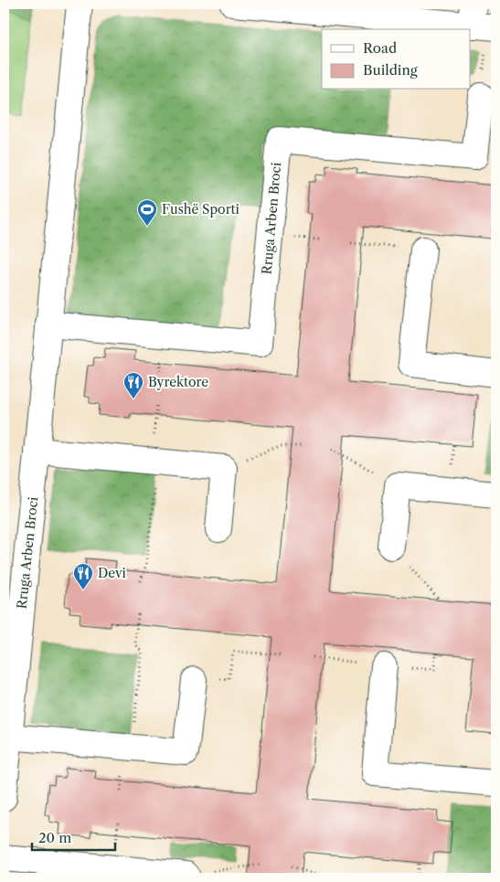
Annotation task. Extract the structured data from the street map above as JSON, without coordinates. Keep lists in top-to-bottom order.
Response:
{
  "streets": {
    "street": ["Rruga Arben Broci"]
  },
  "places": {
    "sports": ["Fushë Sporti"],
    "restaurant": ["Byrektore", "Devi"]
  },
  "legend": ["Road", "Building"],
  "scale_bar": "20 m"
}
